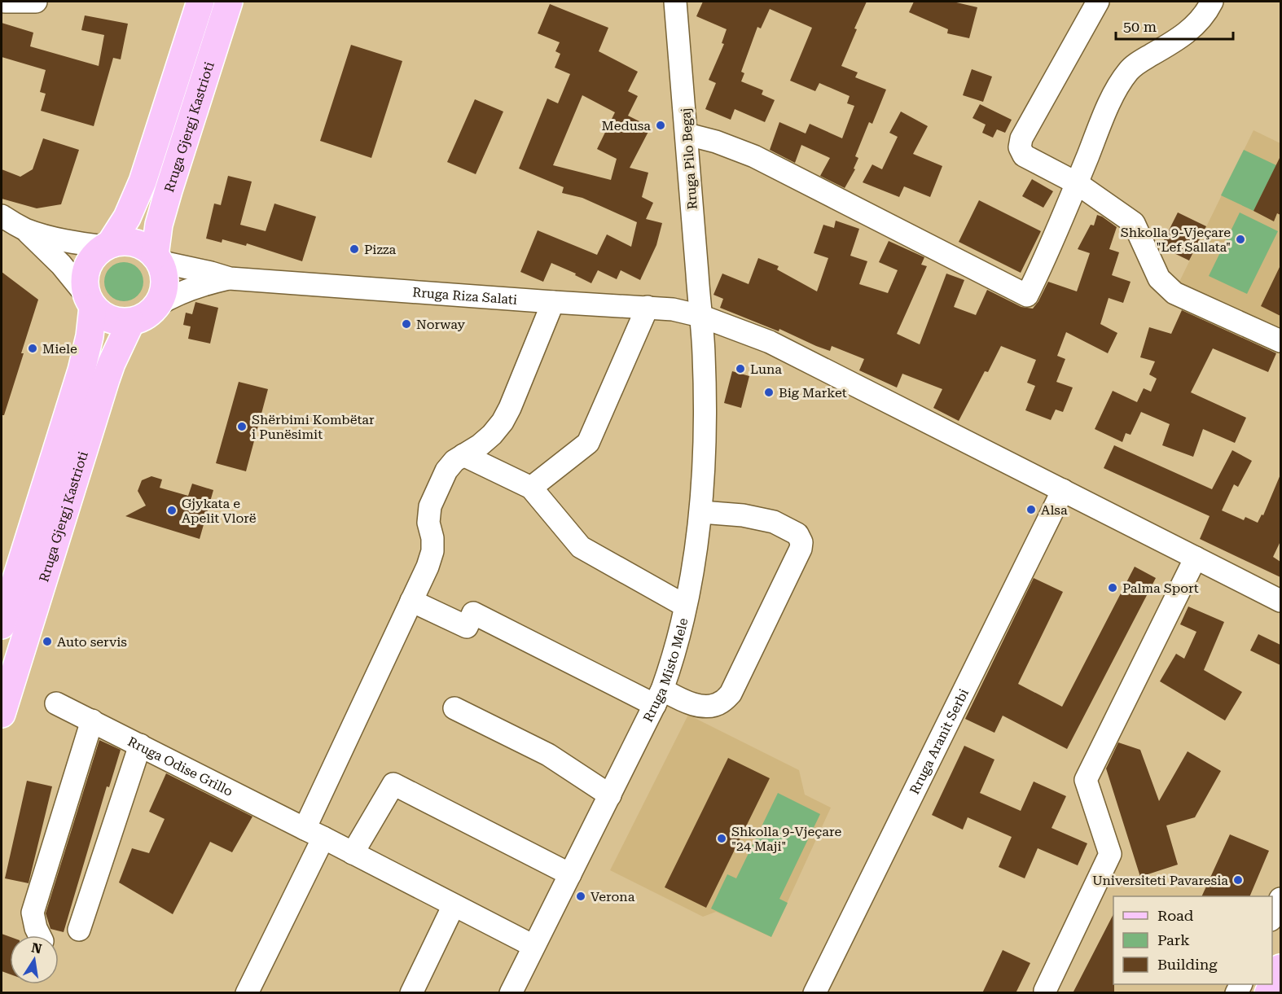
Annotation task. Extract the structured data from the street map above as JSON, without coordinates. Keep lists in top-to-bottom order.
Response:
{
  "streets": {
    "main road": ["Rruga Gjergj Kastrioti"],
    "street": [
      "Rruga Pilo Begaj",
      "Rruga Riza Salati",
      "Rruga Misto Mele",
      "Rruga Aranit Serbi",
      "Rruga Odise Grillo"
    ]
  },
  "crossings": [
    ["Rruga Pilo Begaj", "Rruga Riza Salati"],
    ["Rruga Pilo Begaj", "Rruga Misto Mele"],
    ["Rruga Riza Salati", "Rruga Misto Mele"],
    ["Rruga Riza Salati", "Rruga Aranit Serbi"],
    ["Rruga Misto Mele", "Rruga Odise Grillo"]
  ],
  "places": [
    "Medusa",
    "Shkolla 9-Vjeçare \"Lef Sallata\"",
    "Pizza",
    "Norway",
    "Miele",
    "Luna",
    "Big Market",
    "Shërbimi Kombëtar i Punësimit",
    "Alsa",
    "Gjykata e Apelit Vlorë",
    "Palma Sport",
    "Auto servis",
    "Shkolla 9-Vjeçare \"24 Maji\"",
    "Universiteti Pavaresia",
    "Verona"
  ],
  "legend": ["Road", "Park", "Building"],
  "scale_bar": "50 m",
  "north": "top"
}
